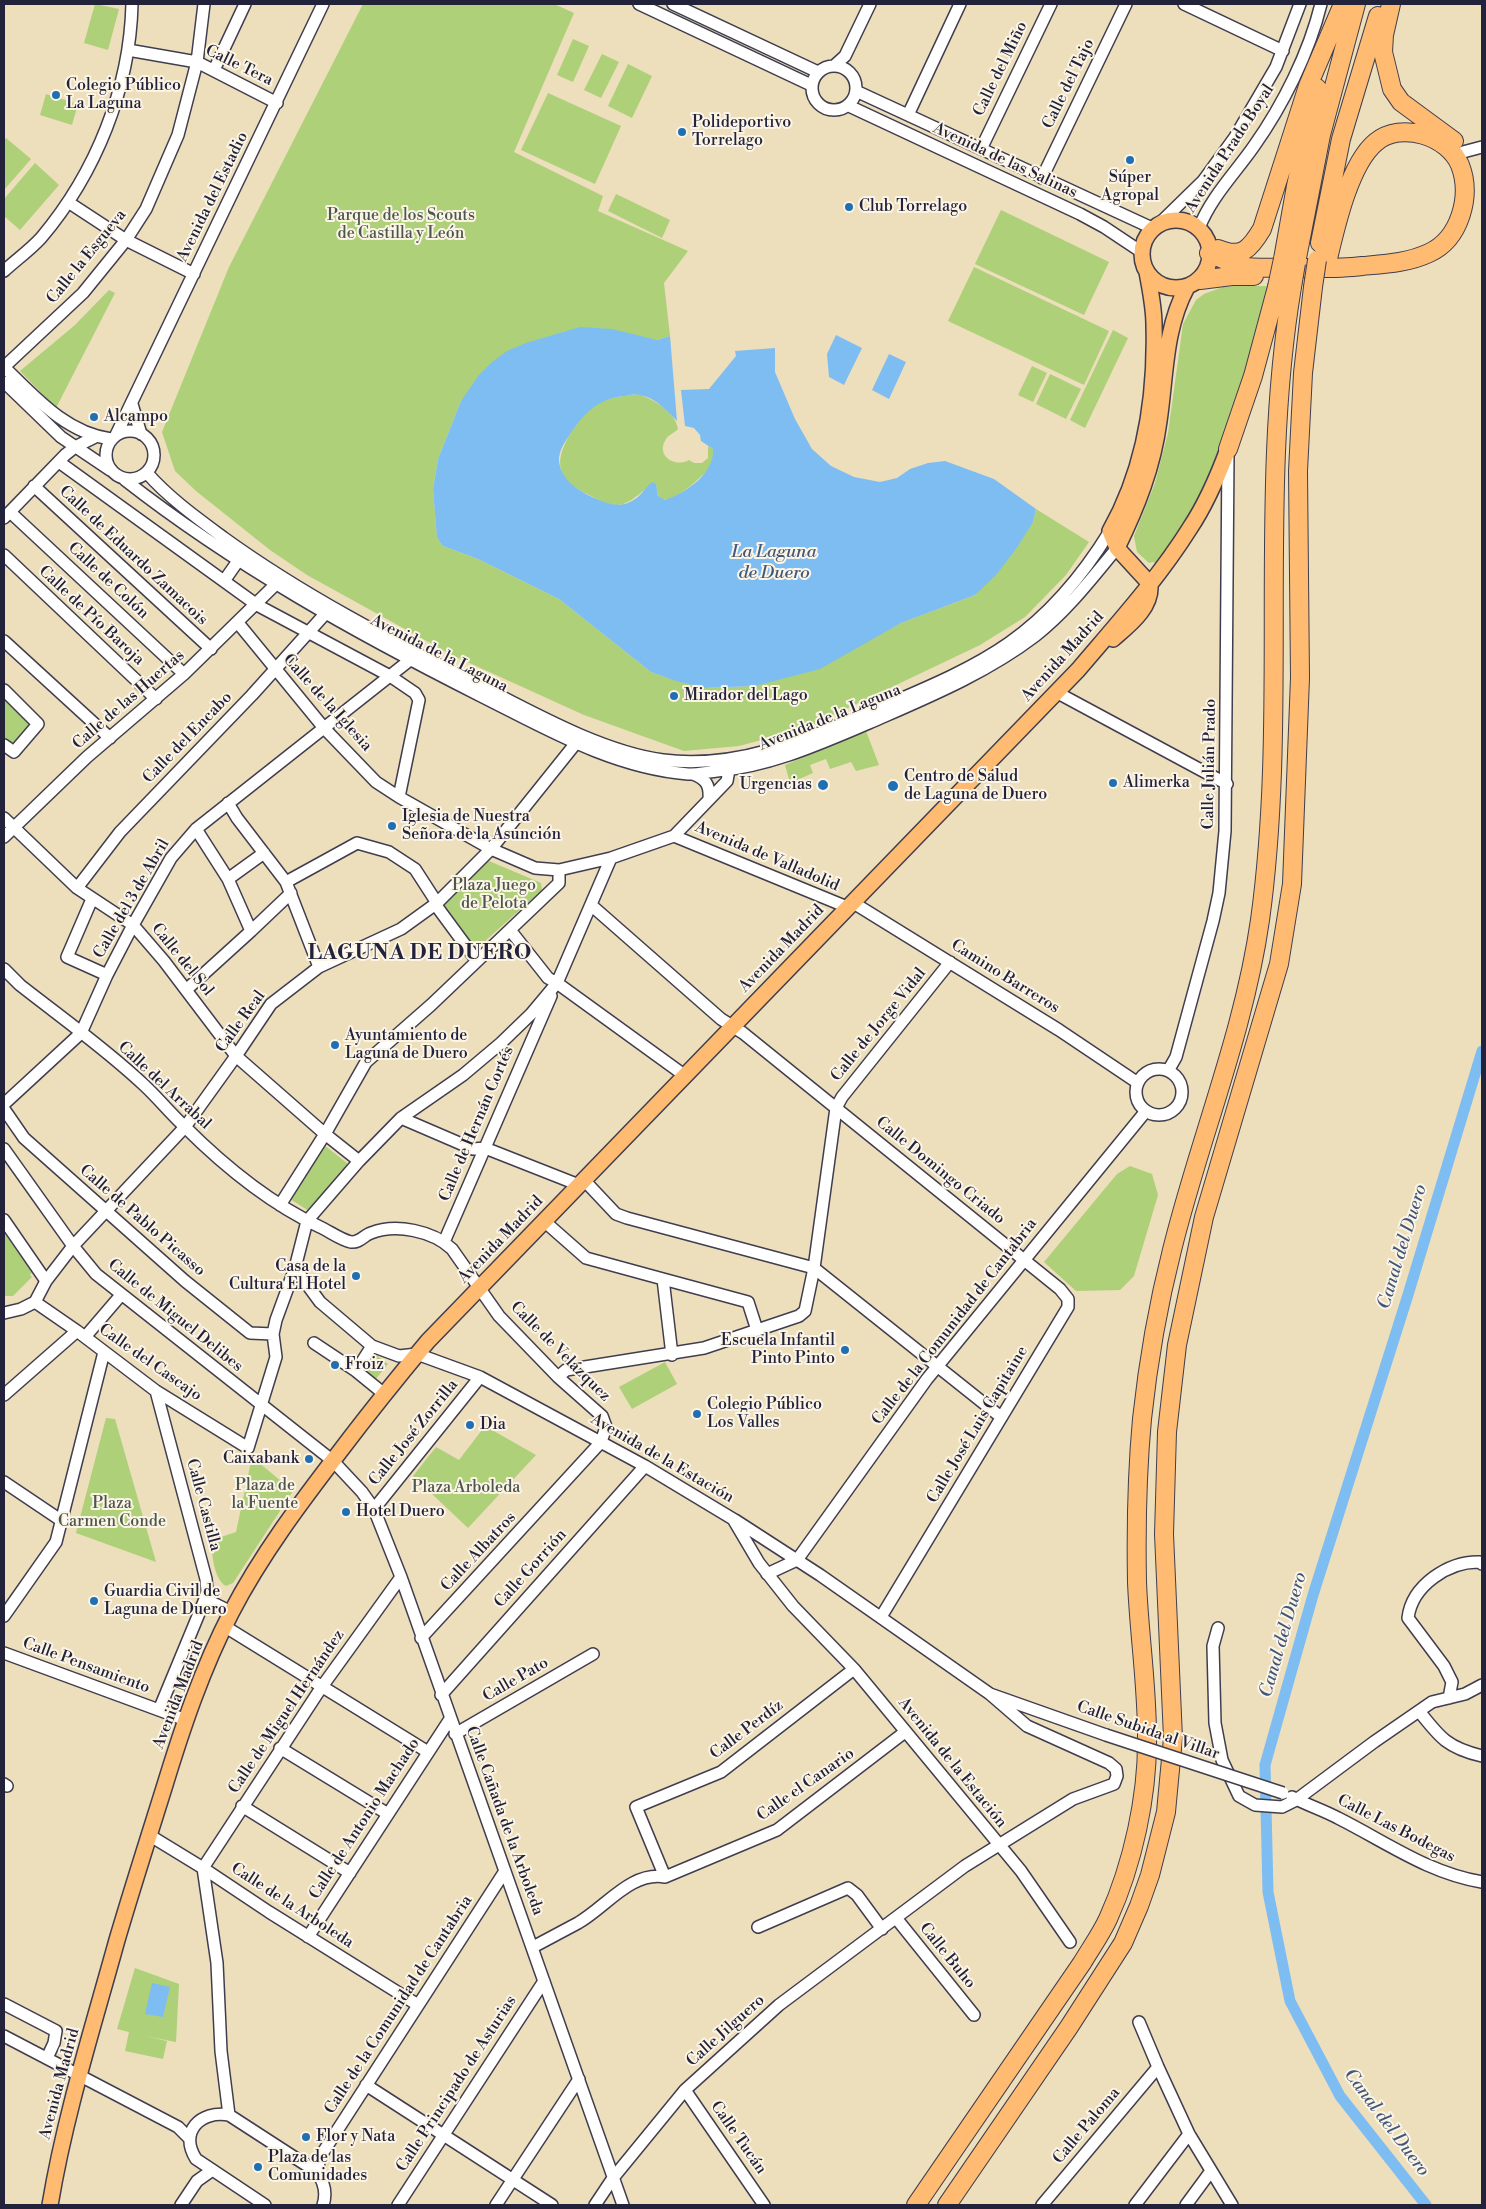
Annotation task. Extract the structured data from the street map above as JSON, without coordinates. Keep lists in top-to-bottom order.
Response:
{
  "streets": {
    "main road": ["Avenida de la Laguna", "Avenida Madrid"],
    "street": [
      "Calle Tera",
      "Calle del Miño",
      "Calle del Tajo",
      "Avenida Prado Boyal",
      "Avenida de las Salinas",
      "Avenida del Estadio",
      "Calle la Esgueva",
      "Calle de Eduardo Zamacois",
      "Calle de Colón",
      "Calle de Pío Baroja",
      "Calle de las Huertas",
      "Calle de la Iglesia",
      "Calle del Encabo",
      "Calle Julián Prado",
      "Avenida de Valladolid",
      "Calle del 3 de Abril",
      "Calle del Sol",
      "Camino Barreros",
      "Calle Real",
      "Calle de Jorge Vidal",
      "Calle del Arrabal",
      "Calle de Hernán Cortés",
      "Calle Domingo Criado",
      "Calle de Pablo Picasso",
      "Calle de Miguel Delibes",
      "Calle de la Comunidad de Cantabria",
      "Calle de Velázquez",
      "Calle del Cascajo",
      "Calle José Luis Capitaine",
      "Calle José Zorrilla",
      "Avenida de la Estación",
      "Calle Castilla",
      "Calle Albatros",
      "Calle Gorrión",
      "Calle Pensamiento",
      "Calle Pato",
      "Calle de Miguel Hernández",
      "Calle Perdíz",
      "Calle Subida al Villar",
      "Calle el Canario",
      "Calle de Antonio Machado",
      "Calle Cañada de la Arboleda",
      "Calle Las Bodegas",
      "Calle de la Arboleda",
      "Calle Buho",
      "Calle Jilguero",
      "Calle Principado de Asturias",
      "Calle Paloma",
      "Calle Tucán"
    ]
  },
  "crossings": [
    ["Calle Tera", "Avenida del Estadio"],
    ["Calle Tera", "Calle la Esgueva"],
    ["Calle del Miño", "Avenida de las Salinas"],
    ["Calle del Tajo", "Avenida de las Salinas"],
    ["Avenida Prado Boyal", "Avenida de las Salinas"],
    ["Avenida Prado Boyal", "Avenida de la Laguna"],
    ["Avenida de las Salinas", "Avenida de la Laguna"],
    ["Avenida del Estadio", "Avenida de la Laguna"],
    ["Calle de Eduardo Zamacois", "Calle de las Huertas"],
    ["Calle de Colón", "Calle de las Huertas"],
    ["Calle de Pío Baroja", "Calle de las Huertas"],
    ["Avenida de la Laguna", "Calle de las Huertas"],
    ["Avenida de la Laguna", "Calle del Encabo"],
    ["Avenida de la Laguna", "Calle del 3 de Abril"],
    ["Avenida de la Laguna", "Calle Real"],
    ["Avenida Madrid", "Avenida de Valladolid"],
    ["Avenida Madrid", "Camino Barreros"],
    ["Avenida Madrid", "Calle Domingo Criado"],
    ["Avenida Madrid", "Calle de Miguel Delibes"],
    ["Avenida Madrid", "Calle de Velázquez"],
    ["Avenida Madrid", "Avenida de la Estación"],
    ["Avenida Madrid", "Calle Pensamiento"],
    ["Avenida Madrid", "Calle Cañada de la Arboleda"],
    ["Avenida Madrid", "Calle de la Arboleda"],
    ["Calle de las Huertas", "Calle de la Iglesia"],
    ["Calle de las Huertas", "Calle del Sol"],
    ["Calle de la Iglesia", "Calle del Encabo"],
    ["Calle de la Iglesia", "Avenida de Valladolid"],
    ["Calle de la Iglesia", "Calle del 3 de Abril"],
    ["Calle de la Iglesia", "Calle Real"],
    ["Calle del Encabo", "Calle del Sol"],
    ["Calle Julián Prado", "Camino Barreros"],
    ["Calle Julián Prado", "Calle de la Comunidad de Cantabria"],
    ["Avenida de Valladolid", "Camino Barreros"],
    ["Calle del 3 de Abril", "Calle del Sol"],
    ["Calle del 3 de Abril", "Calle del Arrabal"],
    ["Calle del Sol", "Calle Real"],
    ["Camino Barreros", "Calle de Jorge Vidal"],
    ["Camino Barreros", "Calle de la Comunidad de Cantabria"],
    ["Calle Real", "Calle del Arrabal"],
    ["Calle Real", "Calle de Pablo Picasso"],
    ["Calle Real", "Calle de Miguel Delibes"],
    ["Calle Real", "Calle del Cascajo"],
    ["Calle de Jorge Vidal", "Calle Domingo Criado"],
    ["Calle del Arrabal", "Calle de Hernán Cortés"],
    ["Calle del Arrabal", "Calle de Velázquez"],
    ["Calle de Hernán Cortés", "Calle de Velázquez"],
    ["Calle Domingo Criado", "Calle de la Comunidad de Cantabria"],
    ["Calle Domingo Criado", "Calle José Luis Capitaine"],
    ["Calle de Miguel Delibes", "Calle del Cascajo"],
    ["Calle de Miguel Delibes", "Calle Cañada de la Arboleda"],
    ["Calle de la Comunidad de Cantabria", "Calle José Luis Capitaine"],
    ["Calle de la Comunidad de Cantabria", "Calle Subida al Villar"],
    ["Calle de la Comunidad de Cantabria", "Calle Cañada de la Arboleda"],
    ["Calle de la Comunidad de Cantabria", "Calle de la Arboleda"],
    ["Calle de Velázquez", "Avenida de la Estación"],
    ["Calle de Velázquez", "Calle Albatros"],
    ["Calle del Cascajo", "Calle Castilla"],
    ["Calle José Luis Capitaine", "Calle Subida al Villar"],
    ["Calle José Zorrilla", "Avenida de la Estación"],
    ["Calle José Zorrilla", "Calle Cañada de la Arboleda"],
    ["Avenida de la Estación", "Calle Albatros"],
    ["Avenida de la Estación", "Calle Gorrión"],
    ["Avenida de la Estación", "Calle Perdíz"],
    ["Avenida de la Estación", "Calle Subida al Villar"],
    ["Avenida de la Estación", "Calle el Canario"],
    ["Avenida de la Estación", "Calle Jilguero"],
    ["Calle Albatros", "Calle Cañada de la Arboleda"],
    ["Calle Gorrión", "Calle Cañada de la Arboleda"],
    ["Calle Pato", "Calle Cañada de la Arboleda"],
    ["Calle de Miguel Hernández", "Calle Cañada de la Arboleda"],
    ["Calle de Miguel Hernández", "Calle de la Arboleda"],
    ["Calle Perdíz", "Calle el Canario"],
    ["Calle Subida al Villar", "Calle Las Bodegas"],
    ["Calle Subida al Villar", "Calle Jilguero"],
    ["Calle el Canario", "Calle Cañada de la Arboleda"],
    ["Calle de Antonio Machado", "Calle Cañada de la Arboleda"],
    ["Calle de Antonio Machado", "Calle de la Arboleda"],
    ["Calle Cañada de la Arboleda", "Calle Jilguero"],
    ["Calle Cañada de la Arboleda", "Calle Principado de Asturias"],
    ["Calle Buho", "Calle Jilguero"],
    ["Calle Jilguero", "Calle Tucán"]
  ],
  "districts": ["LAGUNA DE DUERO"],
  "water": ["La Laguna de Duero", "Canal del Duero"],
  "parks": [
    "Parque de los Scouts de Castilla y León",
    "Plaza Juego de Pelota",
    "Plaza de la Fuente",
    "Plaza Arboleda",
    "Plaza Carmen Conde"
  ],
  "places": [
    "Colegio Público La Laguna",
    "Polideportivo Torrelago",
    "Súper Agropal",
    "Club Torrelago",
    "Alcampo",
    "Mirador del Lago",
    "Alimerka",
    "Urgencias",
    "Centro de Salud de Laguna de Duero",
    "Iglesia de Nuestra Señora de la Asunción",
    "Ayuntamiento de Laguna de Duero",
    "Casa de la Cultura El Hotel",
    "Escuela Infantil Pinto Pinto",
    "Froiz",
    "Colegio Público Los Valles",
    "Dia",
    "Caixabank",
    "Hotel Duero",
    "Guardia Civil de Laguna de Duero",
    "Flor y Nata",
    "Plaza de las Comunidades"
  ]
}
